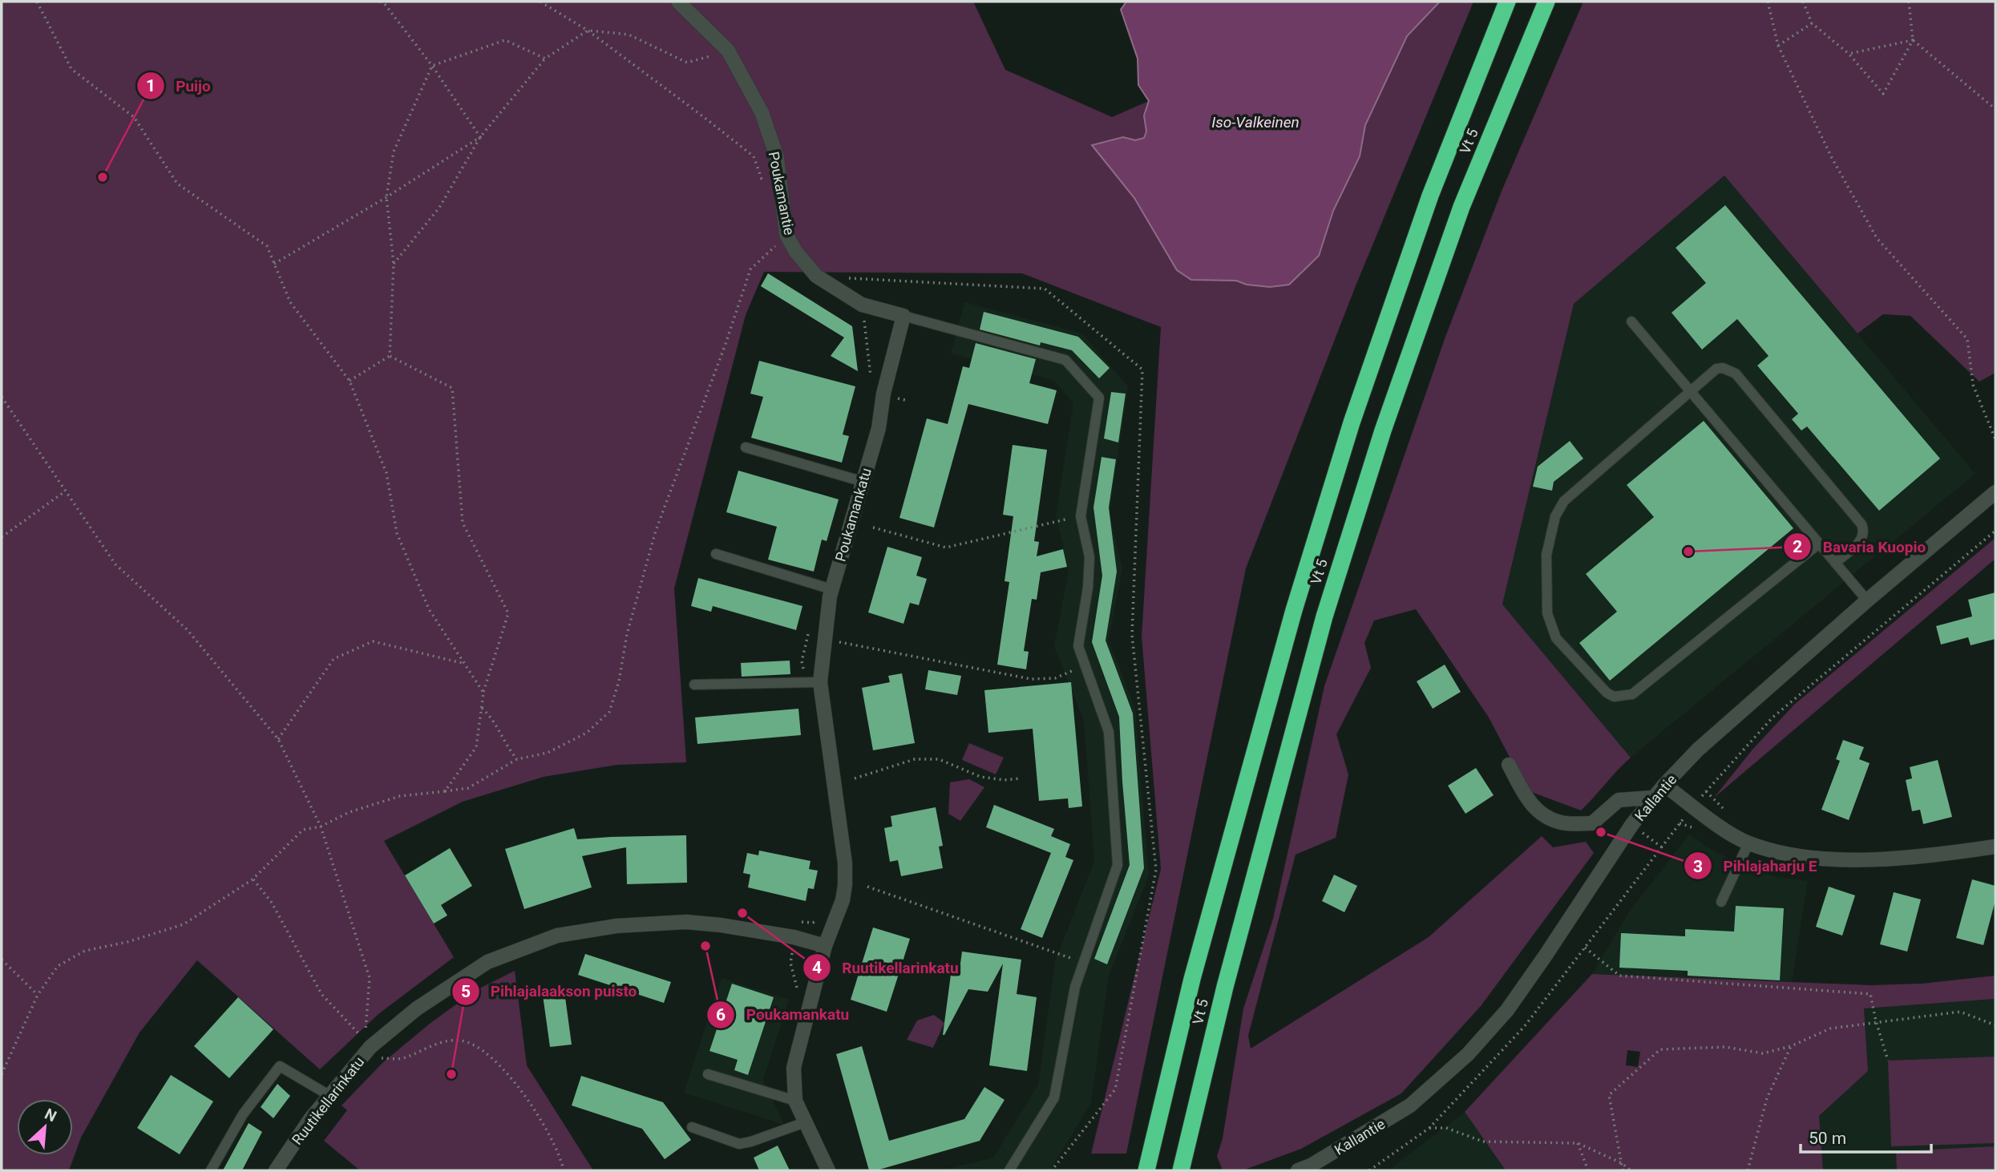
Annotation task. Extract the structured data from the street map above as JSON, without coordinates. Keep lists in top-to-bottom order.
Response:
{
  "streets": {
    "highway": ["Vt 5"],
    "street": [
      "Poukamantie",
      "Poukamankatu",
      "Kallantie",
      "Ruutikellarinkatu"
    ]
  },
  "crossings": [
    ["Poukamantie", "Poukamankatu"],
    ["Poukamankatu", "Ruutikellarinkatu"]
  ],
  "water": ["Iso-Valkeinen"],
  "places": [
    "Puijo",
    "Bavaria Kuopio",
    "Pihlajaharju E",
    "Ruutikellarinkatu",
    "Poukamankatu",
    "Pihlajalaakson puisto"
  ],
  "scale_bar": "50 m",
  "north": "top right"
}
